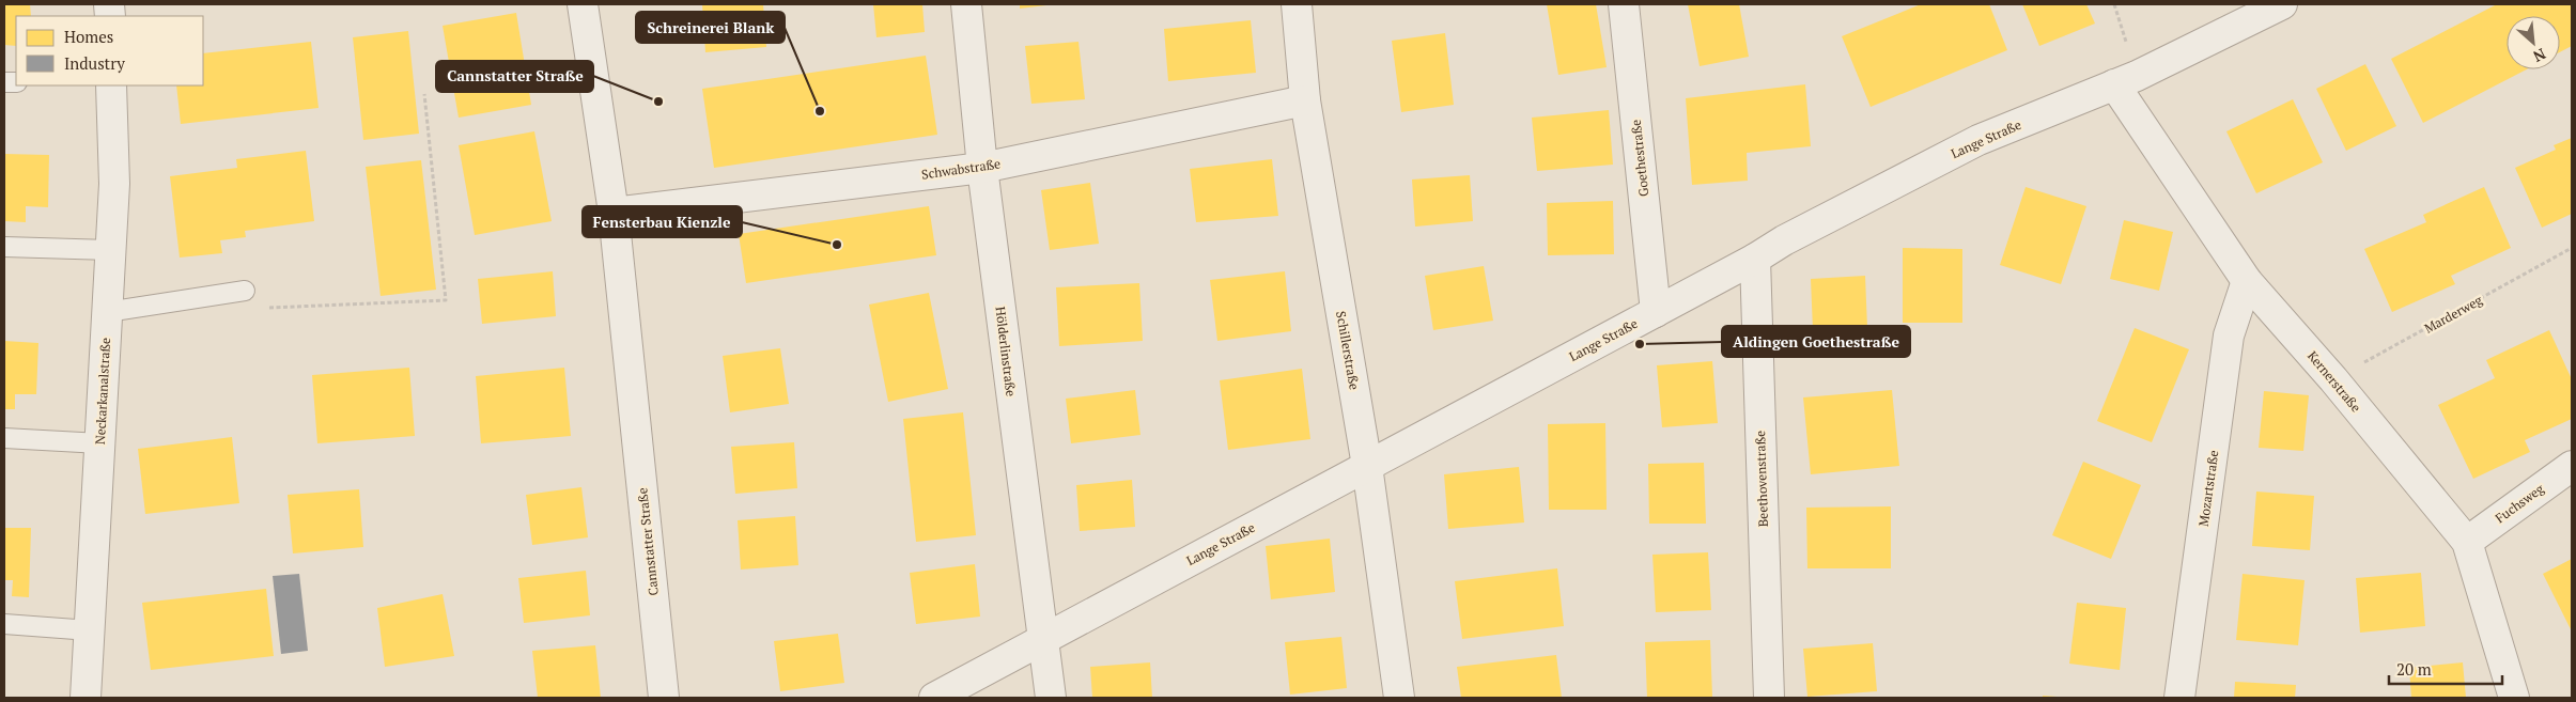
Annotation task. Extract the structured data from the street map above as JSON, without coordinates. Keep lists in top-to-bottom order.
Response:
{
  "streets": {
    "street": [
      "Lange Straße",
      "Goethestraße",
      "Schwabstraße",
      "Schillerstraße",
      "Hölderlinstraße",
      "Kernerstraße",
      "Neckarkanalstraße",
      "Beethovenstraße",
      "Mozartstraße",
      "Fuchsweg",
      "Cannstatter Straße"
    ],
    "path": ["Marderweg"]
  },
  "crossings": [
    ["Lange Straße", "Goethestraße"],
    ["Lange Straße", "Schillerstraße"],
    ["Lange Straße", "Hölderlinstraße"],
    ["Lange Straße", "Kernerstraße"],
    ["Lange Straße", "Beethovenstraße"],
    ["Schwabstraße", "Schillerstraße"],
    ["Schwabstraße", "Hölderlinstraße"],
    ["Schwabstraße", "Cannstatter Straße"],
    ["Marderweg", "Kernerstraße"],
    ["Kernerstraße", "Mozartstraße"],
    ["Kernerstraße", "Fuchsweg"]
  ],
  "places": [
    "Cannstatter Straße",
    "Schreinerei Blank",
    "Fensterbau Kienzle",
    "Aldingen Goethestraße"
  ],
  "legend": ["Homes", "Industry"],
  "scale_bar": "20 m",
  "north": "bottom right"
}
